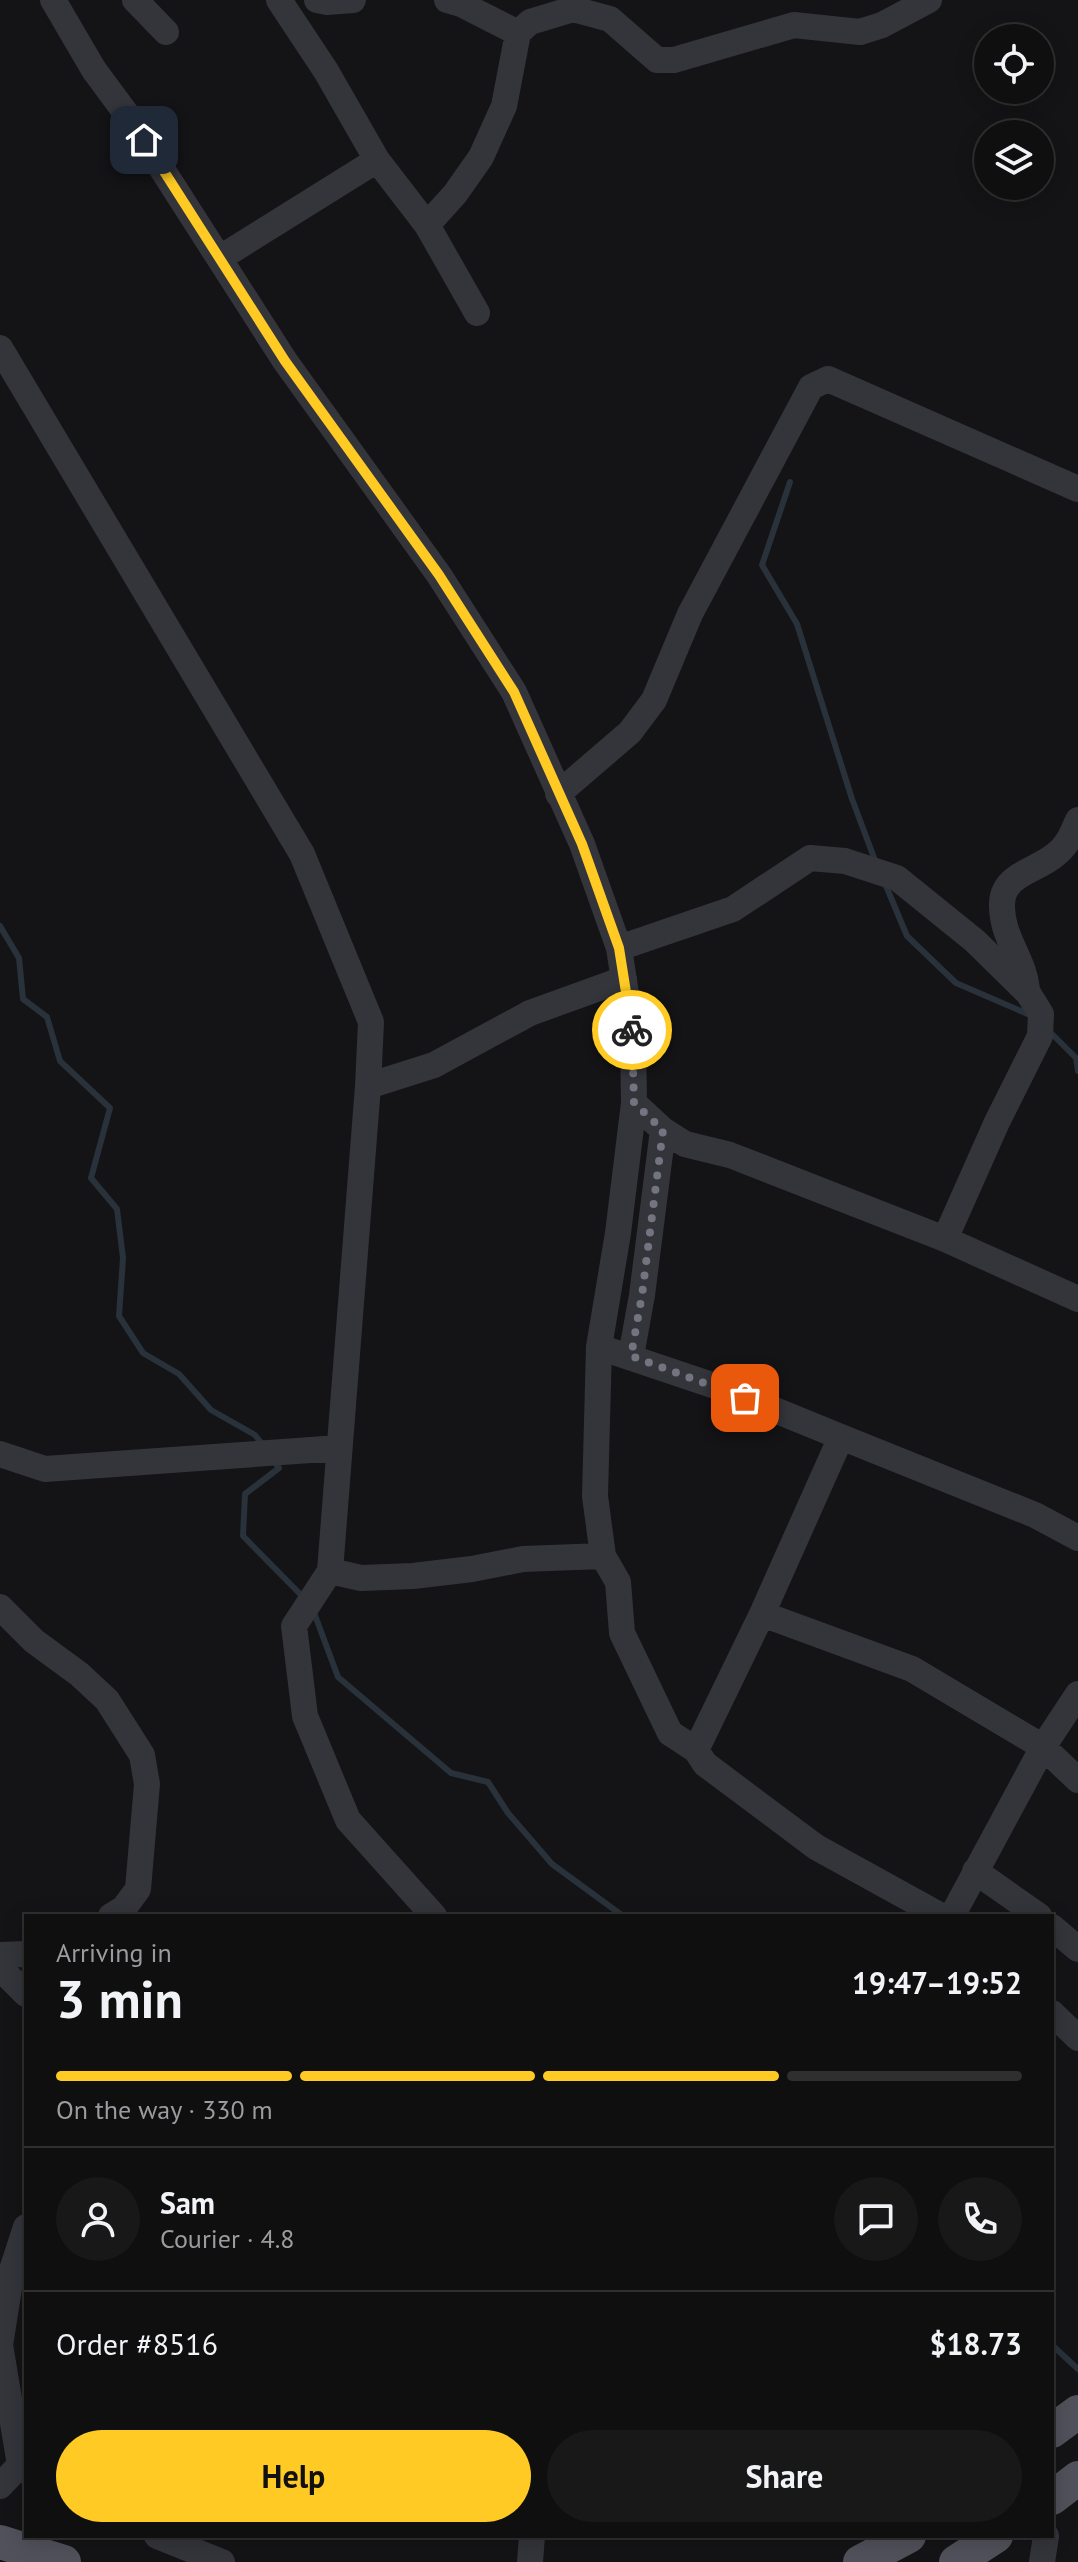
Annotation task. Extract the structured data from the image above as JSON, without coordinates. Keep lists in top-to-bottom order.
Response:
{
  "page": {
    "heading": ["3 min", "Arriving in", "19:47–19:52"],
    "panel": [
      "Sam",
      "Courier · 4.8",
      "Order #8516",
      "$18.73"
    ],
    "bar": "On the way · 330 m",
    "buttons": ["Help", "Share"]
  }
}
